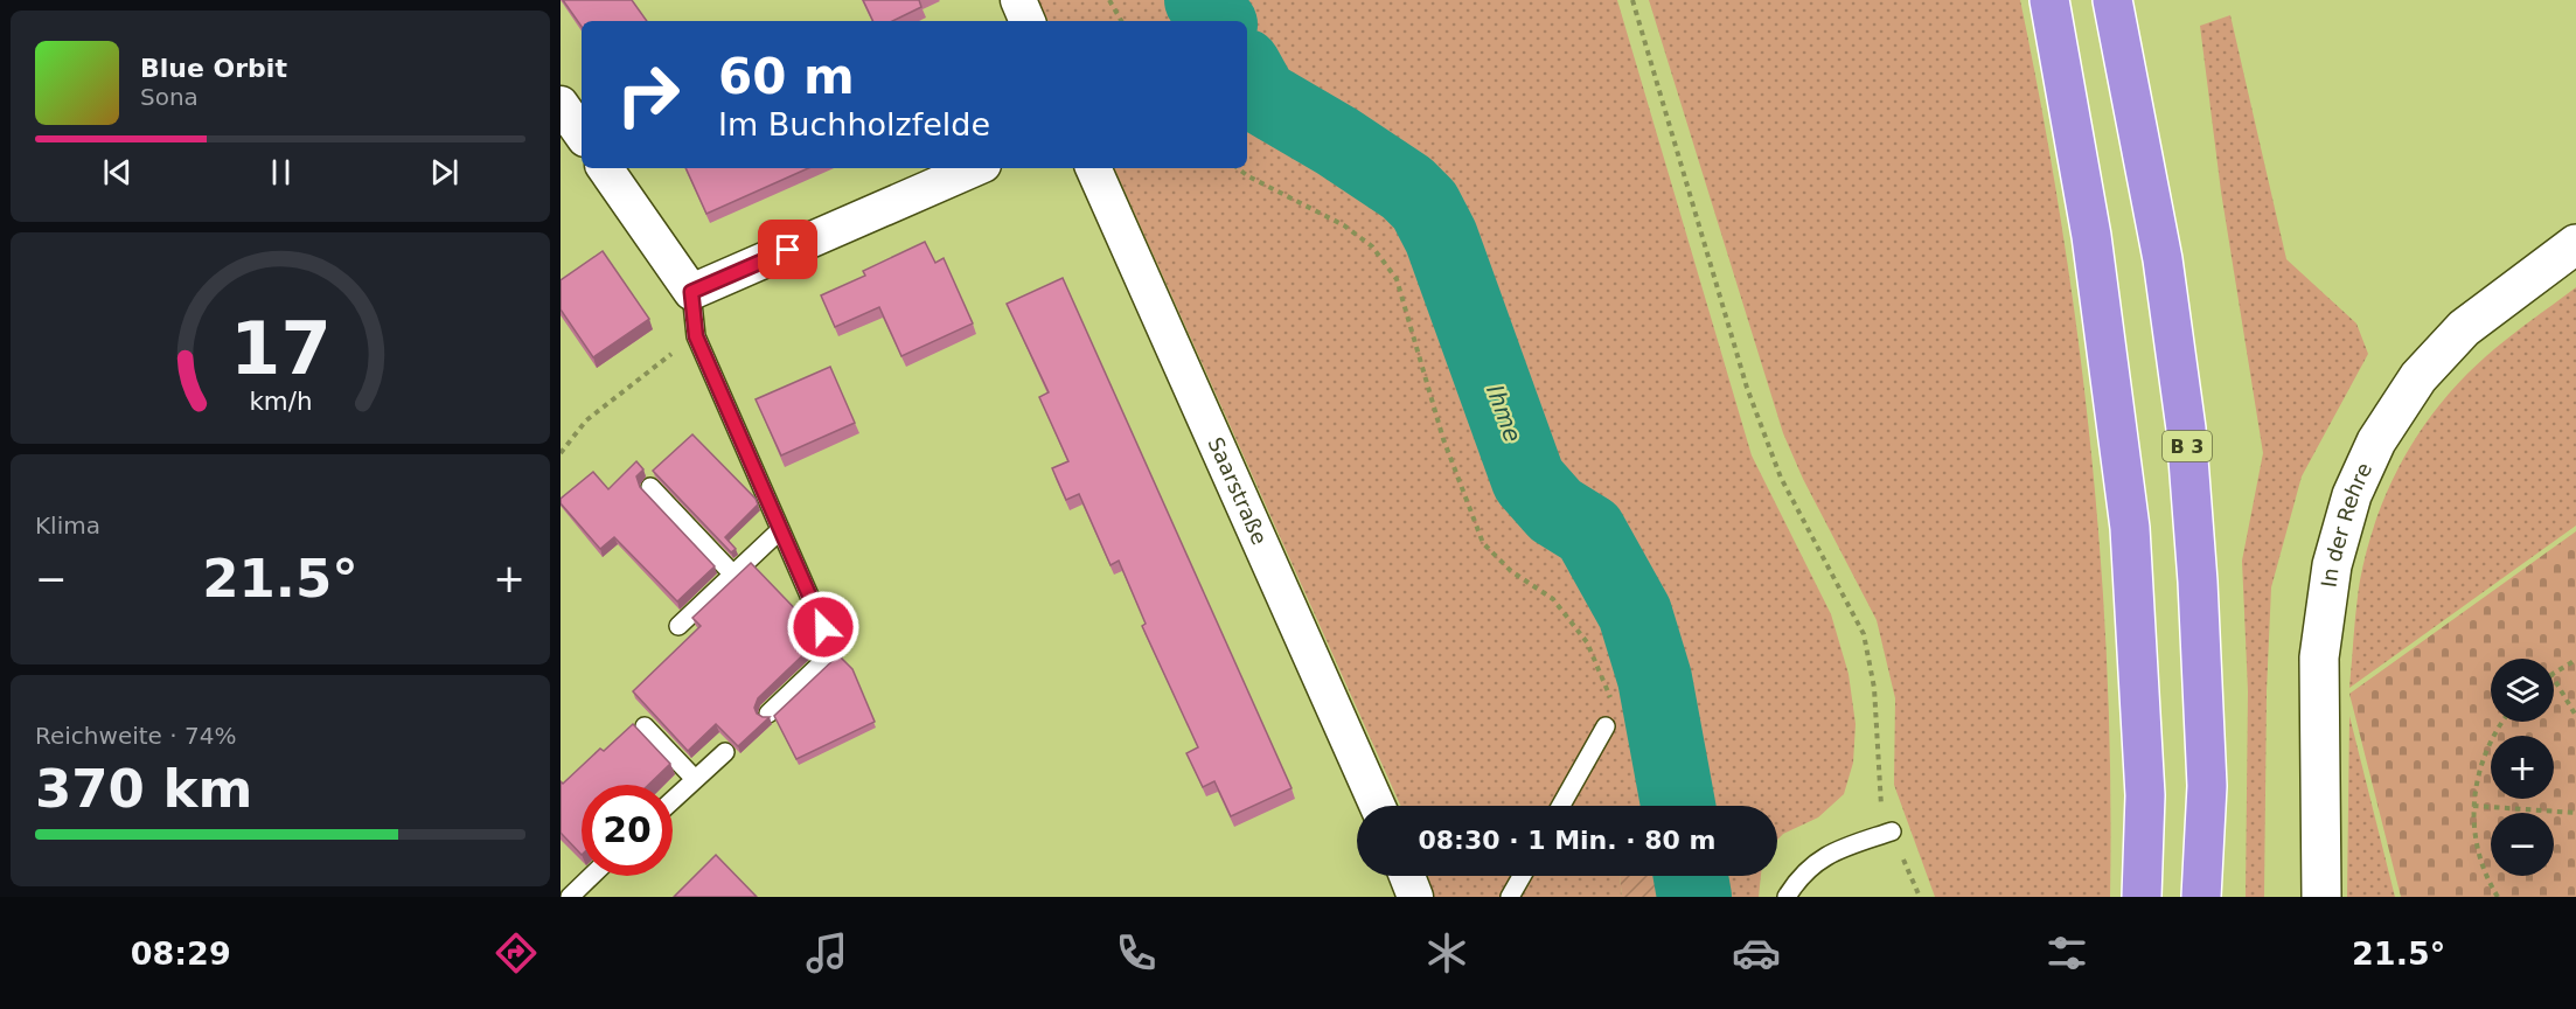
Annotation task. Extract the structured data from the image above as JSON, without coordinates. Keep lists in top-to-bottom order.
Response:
{
  "streets": {
    "highway": ["B 3"],
    "street": ["Saarstraße", "In der Rehre"]
  },
  "water": ["Ihme"],
  "page": {
    "turn": ["60 m", "Im Buchholzfelde"],
    "song": ["Blue Orbit", "Sona"],
    "tile": [
      "Klima",
      ["Reichweite · 74%", "370 km"]
    ],
    "heat": ["−", "21.5°", "+"],
    "map_buttons": ["+", "−"],
    "limit": "20",
    "trip": "08:30 · 1 Min. · 80 m",
    "tabs": ["08:29", "21.5°"],
    "gauge": ["17", "km/h"]
  }
}
